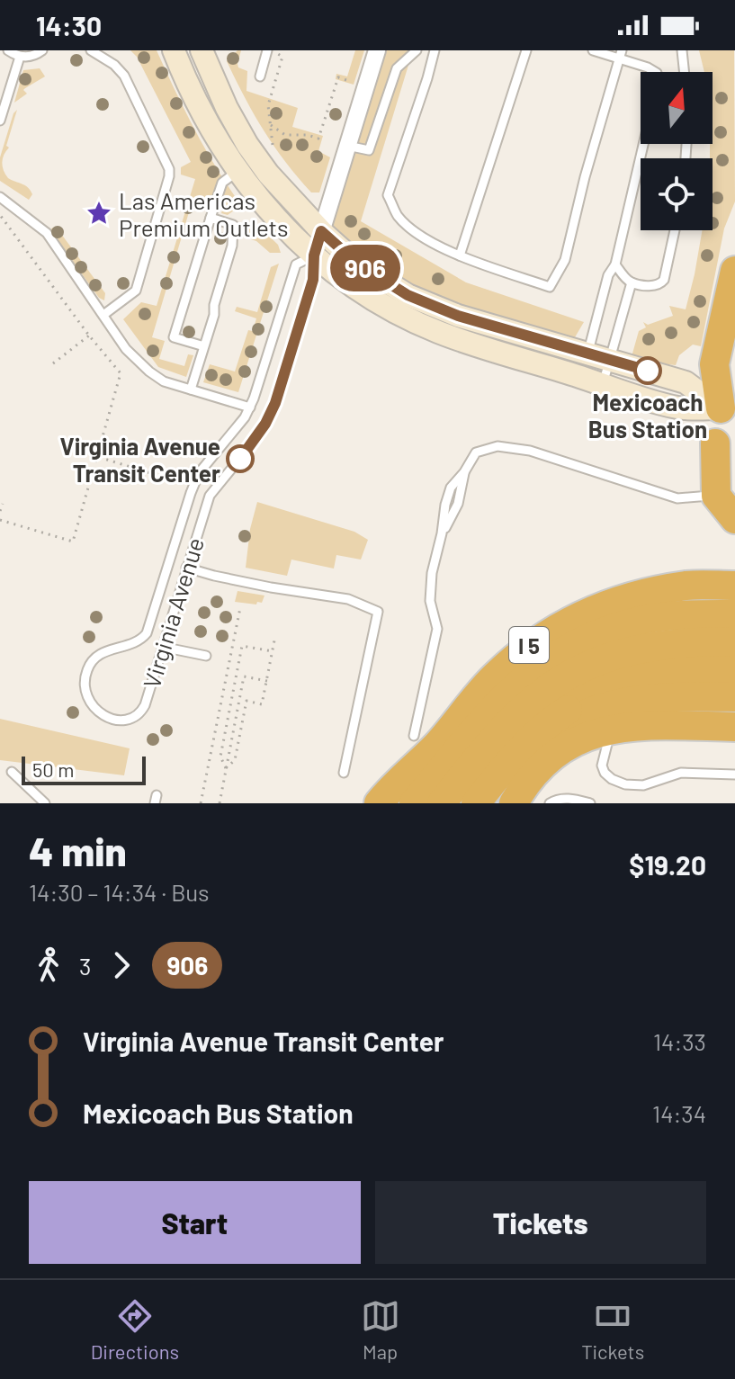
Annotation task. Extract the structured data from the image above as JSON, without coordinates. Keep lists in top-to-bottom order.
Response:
{
  "streets": {
    "highway": ["I 5"],
    "street": ["Virginia Avenue"]
  },
  "places": {
    "place": ["Las Americas Premium Outlets"],
    "other": ["Mexicoach Bus Station", "Virginia Avenue Transit Center"]
  },
  "lines": ["bus line 906"],
  "scale_bar": "50 m",
  "north": "top",
  "page": {
    "status": "14:30",
    "on_map": "906",
    "scale": "50 m",
    "heading": ["4 min", "14:30 – 14:34 · Bus", "$19.20"],
    "legs": ["3", "906"],
    "list": [
      {
        "name": "Virginia Avenue Transit Center",
        "value": "14:33"
      },
      {
        "name": "Mexicoach Bus Station",
        "value": "14:34"
      }
    ],
    "buttons": ["Start", "Tickets"],
    "tabs": ["Directions", "Map", "Tickets"]
  }
}
